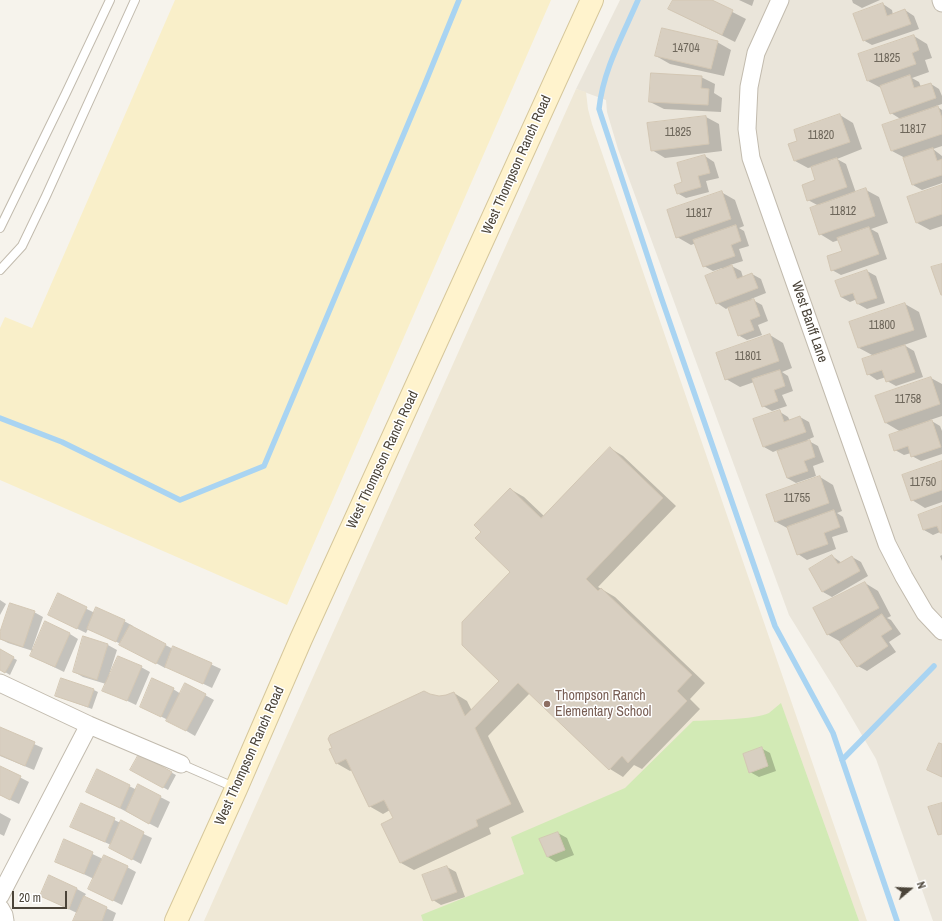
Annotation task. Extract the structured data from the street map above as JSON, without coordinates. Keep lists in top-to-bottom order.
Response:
{
  "streets": {
    "main road": ["West Thompson Ranch Road"],
    "street": ["West Banff Lane"]
  },
  "places": ["Thompson Ranch Elementary School"],
  "house_numbers": [
    "14704",
    "11825",
    "11817",
    "11825",
    "11820",
    "11812",
    "11817",
    "11800",
    "11801",
    "11758",
    "11750",
    "11755"
  ],
  "scale_bar": "20 m",
  "north": "right"
}
